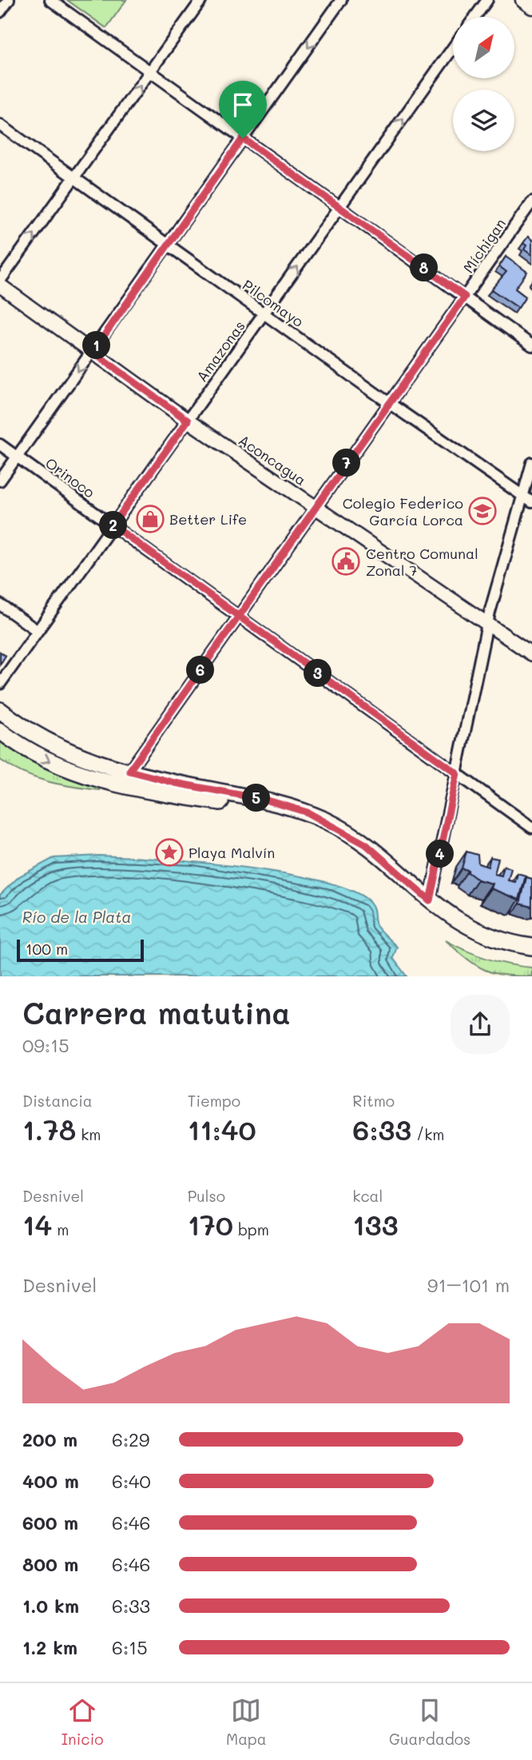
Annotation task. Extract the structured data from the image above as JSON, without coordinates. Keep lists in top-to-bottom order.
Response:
{
  "streets": {
    "street": [
      "Míchigan",
      "Pilcomayo",
      "Amazonas",
      "Aconcagua",
      "Orinoco"
    ]
  },
  "crossings": [
    ["Míchigan", "Pilcomayo"],
    ["Míchigan", "Aconcagua"],
    ["Míchigan", "Orinoco"],
    ["Pilcomayo", "Amazonas"],
    ["Amazonas", "Aconcagua"],
    ["Amazonas", "Orinoco"]
  ],
  "one_way": ["Amazonas"],
  "water": ["Río de la Plata"],
  "places": {
    "school or university": ["Colegio Federico García Lorca"],
    "shop": ["Better Life"],
    "public building": ["Centro Comunal Zonal 7"],
    "place": ["Playa Malvín"]
  },
  "scale_bar": "100 m",
  "north": "top right",
  "page": {
    "pins": [
      "8",
      "1",
      "7",
      "2",
      "6",
      "3",
      "5",
      "4"
    ],
    "scale": "100 m",
    "heading": ["Carrera matutina", "09:15"],
    "stats": [
      ["Distancia", "1.78 km"],
      ["Tiempo", "11:40"],
      ["Ritmo", "6:33 /km"],
      ["Desnivel", "14 m"],
      ["Pulso", "170 bpm"],
      ["kcal", "133"]
    ],
    "chart": ["Desnivel", "91–101 m"],
    "list": [
      {
        "name": "200 m",
        "note": "6:29"
      },
      {
        "name": "400 m",
        "note": "6:40"
      },
      {
        "name": "600 m",
        "note": "6:46"
      },
      {
        "name": "800 m",
        "note": "6:46"
      },
      {
        "name": "1.0 km",
        "note": "6:33"
      },
      {
        "name": "1.2 km",
        "note": "6:15"
      }
    ],
    "tabs": ["Inicio", "Mapa", "Guardados"]
  }
}
